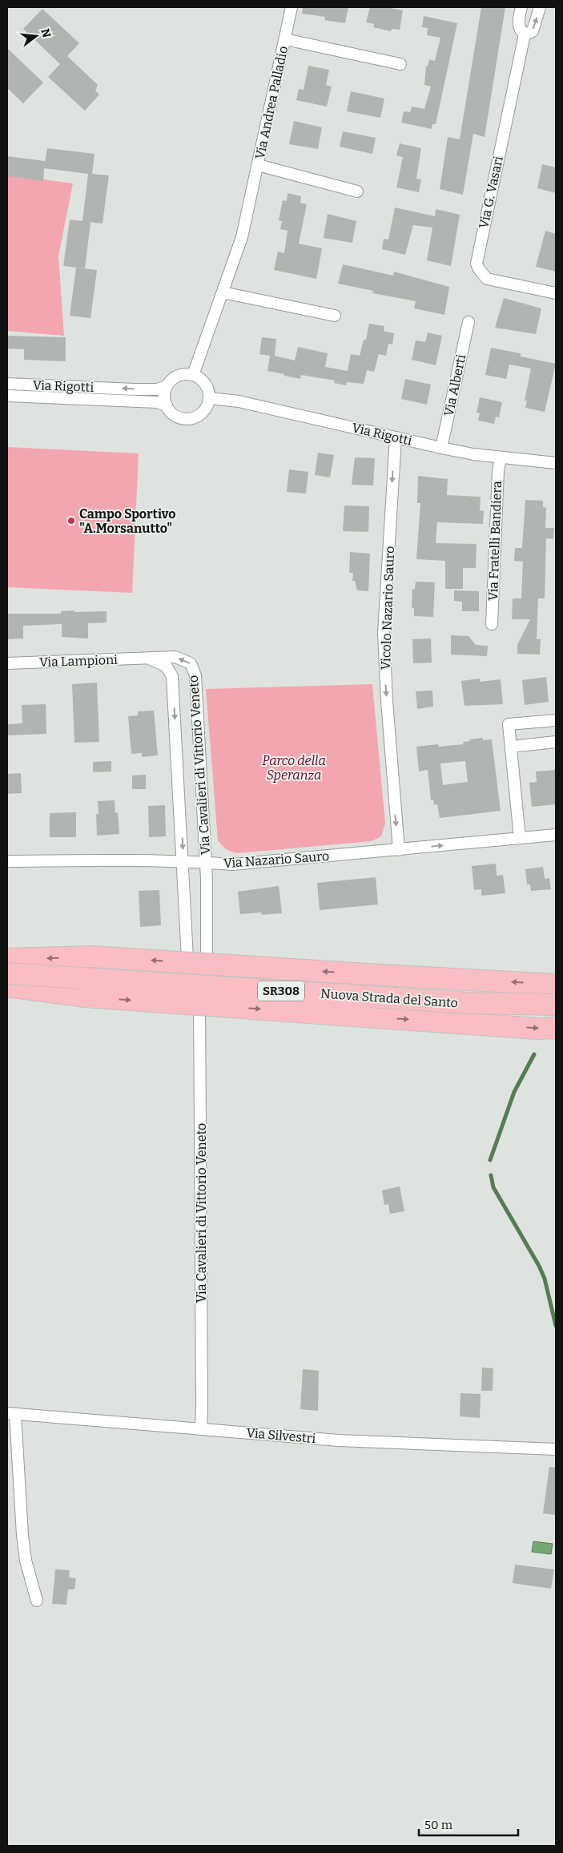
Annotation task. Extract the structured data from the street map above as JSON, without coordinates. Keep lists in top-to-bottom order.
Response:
{
  "streets": {
    "highway": ["SR308", "Nuova Strada del Santo"],
    "street": [
      "Via Andrea Palladio",
      "Via G. Vasari",
      "Via Alberti",
      "Via Rigotti",
      "Via Fratelli Bandiera",
      "Vicolo Nazario Sauro",
      "Via Lampioni",
      "Via Cavalieri di Vittorio Veneto",
      "Via Nazario Sauro",
      "Via Silvestri"
    ]
  },
  "crossings": [
    ["Via Andrea Palladio", "Via Rigotti"],
    ["Via Alberti", "Via Rigotti"],
    ["Via Rigotti", "Via Fratelli Bandiera"],
    ["Via Rigotti", "Vicolo Nazario Sauro"],
    ["Vicolo Nazario Sauro", "Via Nazario Sauro"],
    ["Via Lampioni", "Via Cavalieri di Vittorio Veneto"],
    ["Via Cavalieri di Vittorio Veneto", "Via Nazario Sauro"],
    ["Via Cavalieri di Vittorio Veneto", "Via Silvestri"]
  ],
  "one_way": ["Vicolo Nazario Sauro"],
  "parks": ["Parco della Speranza"],
  "places": ["Campo Sportivo \"A.Morsanutto\""],
  "scale_bar": "50 m",
  "north": "right"
}
